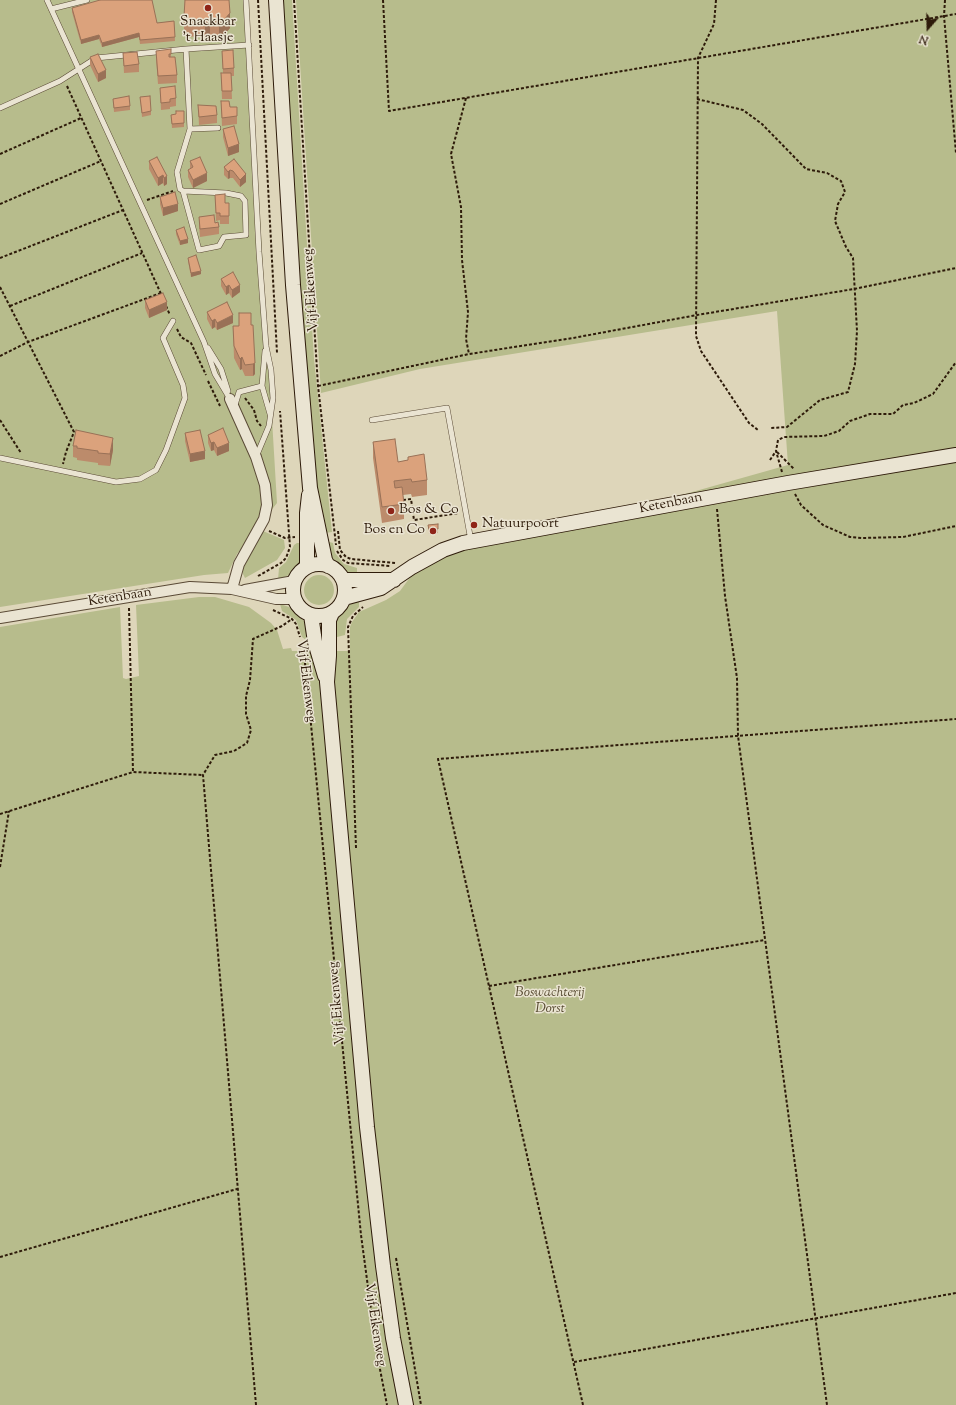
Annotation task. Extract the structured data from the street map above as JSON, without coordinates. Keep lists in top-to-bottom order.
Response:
{
  "streets": {
    "main road": ["Vijf Eikenweg", "Ketenbaan"]
  },
  "crossings": [
    ["Vijf Eikenweg", "Ketenbaan"]
  ],
  "parks": ["Boswachterij Dorst"],
  "places": [
    "Snackbar 't Haasje",
    "Bos & Co",
    "Natuurpoort",
    "Bos en Co"
  ],
  "north": "bottom"
}
